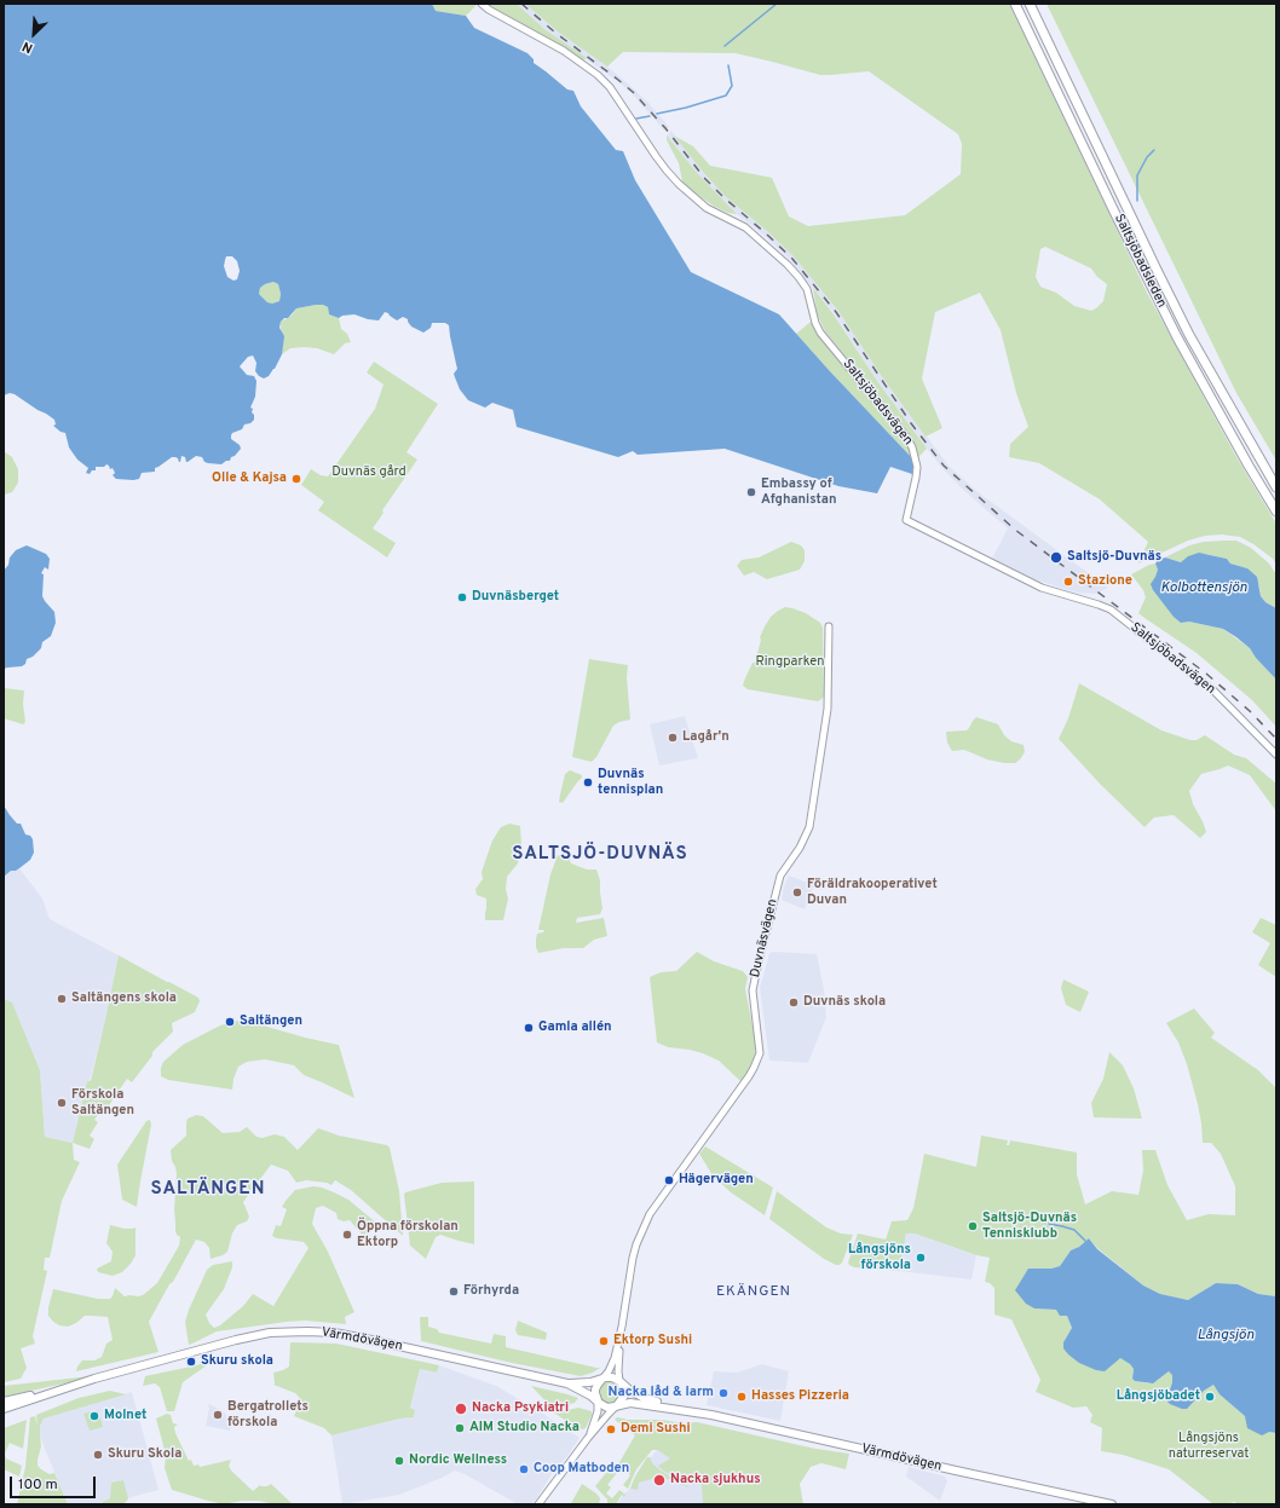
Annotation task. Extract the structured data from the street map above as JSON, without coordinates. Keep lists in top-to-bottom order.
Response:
{
  "streets": {
    "highway": ["Saltsjöbadsleden"],
    "main road": ["Värmdövägen"],
    "street": ["Saltsjöbadsvägen", "Duvnäsvägen"]
  },
  "crossings": [
    ["Duvnäsvägen", "Värmdövägen"]
  ],
  "districts": ["SALTSJÖ-DUVNÄS", "SALTÄNGEN", "EKÄNGEN"],
  "water": ["Kolbottensjön", "Långsjön"],
  "parks": ["Duvnäs gård", "Ringparken", "Långsjöns naturreservat"],
  "places": [
    "Olle & Kajsa",
    "Embassy of Afghanistan",
    "Saltsjö-Duvnäs",
    "Stazione",
    "Duvnäsberget",
    "Lagår'n",
    "Duvnäs tennisplan",
    "Föräldrakooperativet Duvan",
    "Saltängens skola",
    "Duvnäs skola",
    "Saltängen",
    "Gamla allén",
    "Förskola Saltängen",
    "Hägervägen",
    "Saltsjö-Duvnäs Tennisklubb",
    "Öppna förskolan Ektorp",
    "Långsjöns förskola",
    "Förhyrda",
    "Ektorp Sushi",
    "Skuru skola",
    "Nacka låd & larm",
    "Hasses Pizzeria",
    "Långsjöbadet",
    "Nacka Psykiatri",
    "Bergatrollets förskola",
    "Molnet",
    "AIM Studio Nacka",
    "Demi Sushi",
    "Skuru Skola",
    "Nordic Wellness",
    "Coop Matboden",
    "Nacka sjukhus"
  ],
  "scale_bar": "100 m",
  "north": "bottom left"
}
